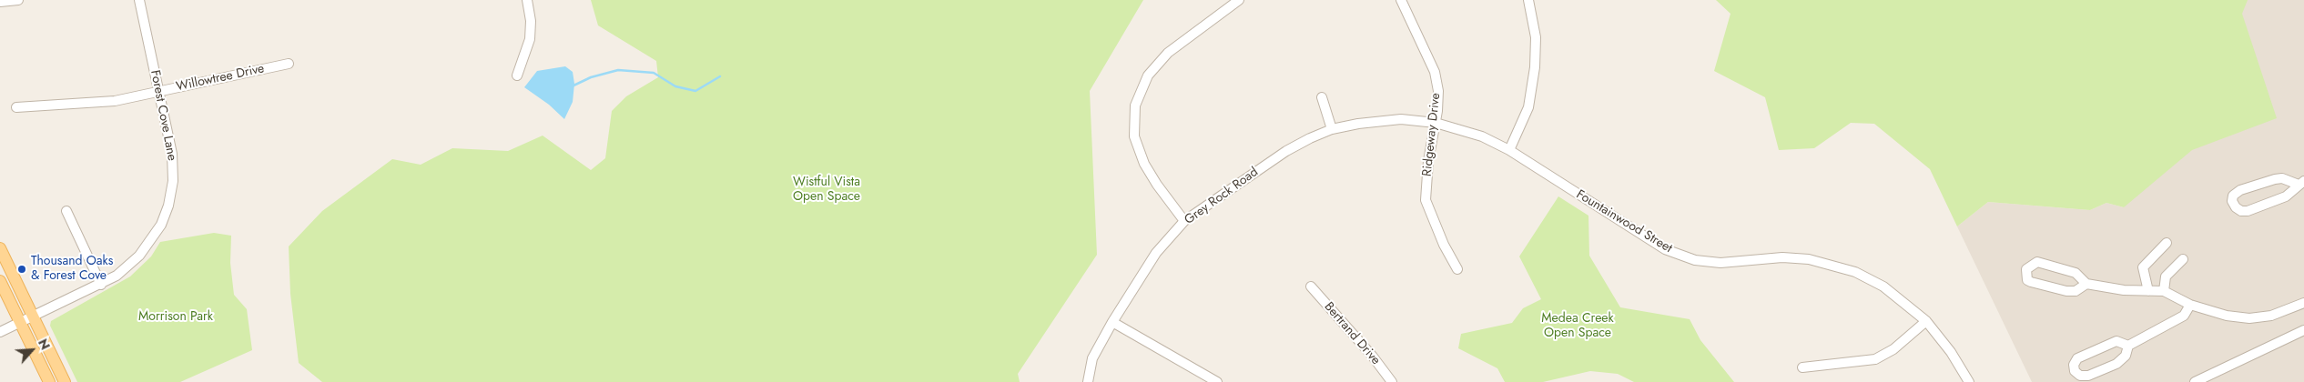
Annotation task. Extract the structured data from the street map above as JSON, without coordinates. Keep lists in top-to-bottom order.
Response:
{
  "streets": {
    "street": [
      "Willowtree Drive",
      "Forest Cove Lane",
      "Ridgeway Drive",
      "Grey Rock Road",
      "Fountainwood Street",
      "Bertrand Drive"
    ]
  },
  "crossings": [
    ["Willowtree Drive", "Forest Cove Lane"],
    ["Ridgeway Drive", "Grey Rock Road"],
    ["Ridgeway Drive", "Fountainwood Street"],
    ["Grey Rock Road", "Fountainwood Street"]
  ],
  "parks": ["Wistful Vista Open Space", "Morrison Park", "Medea Creek Open Space"],
  "places": ["Thousand Oaks & Forest Cove"],
  "north": "top right"
}
